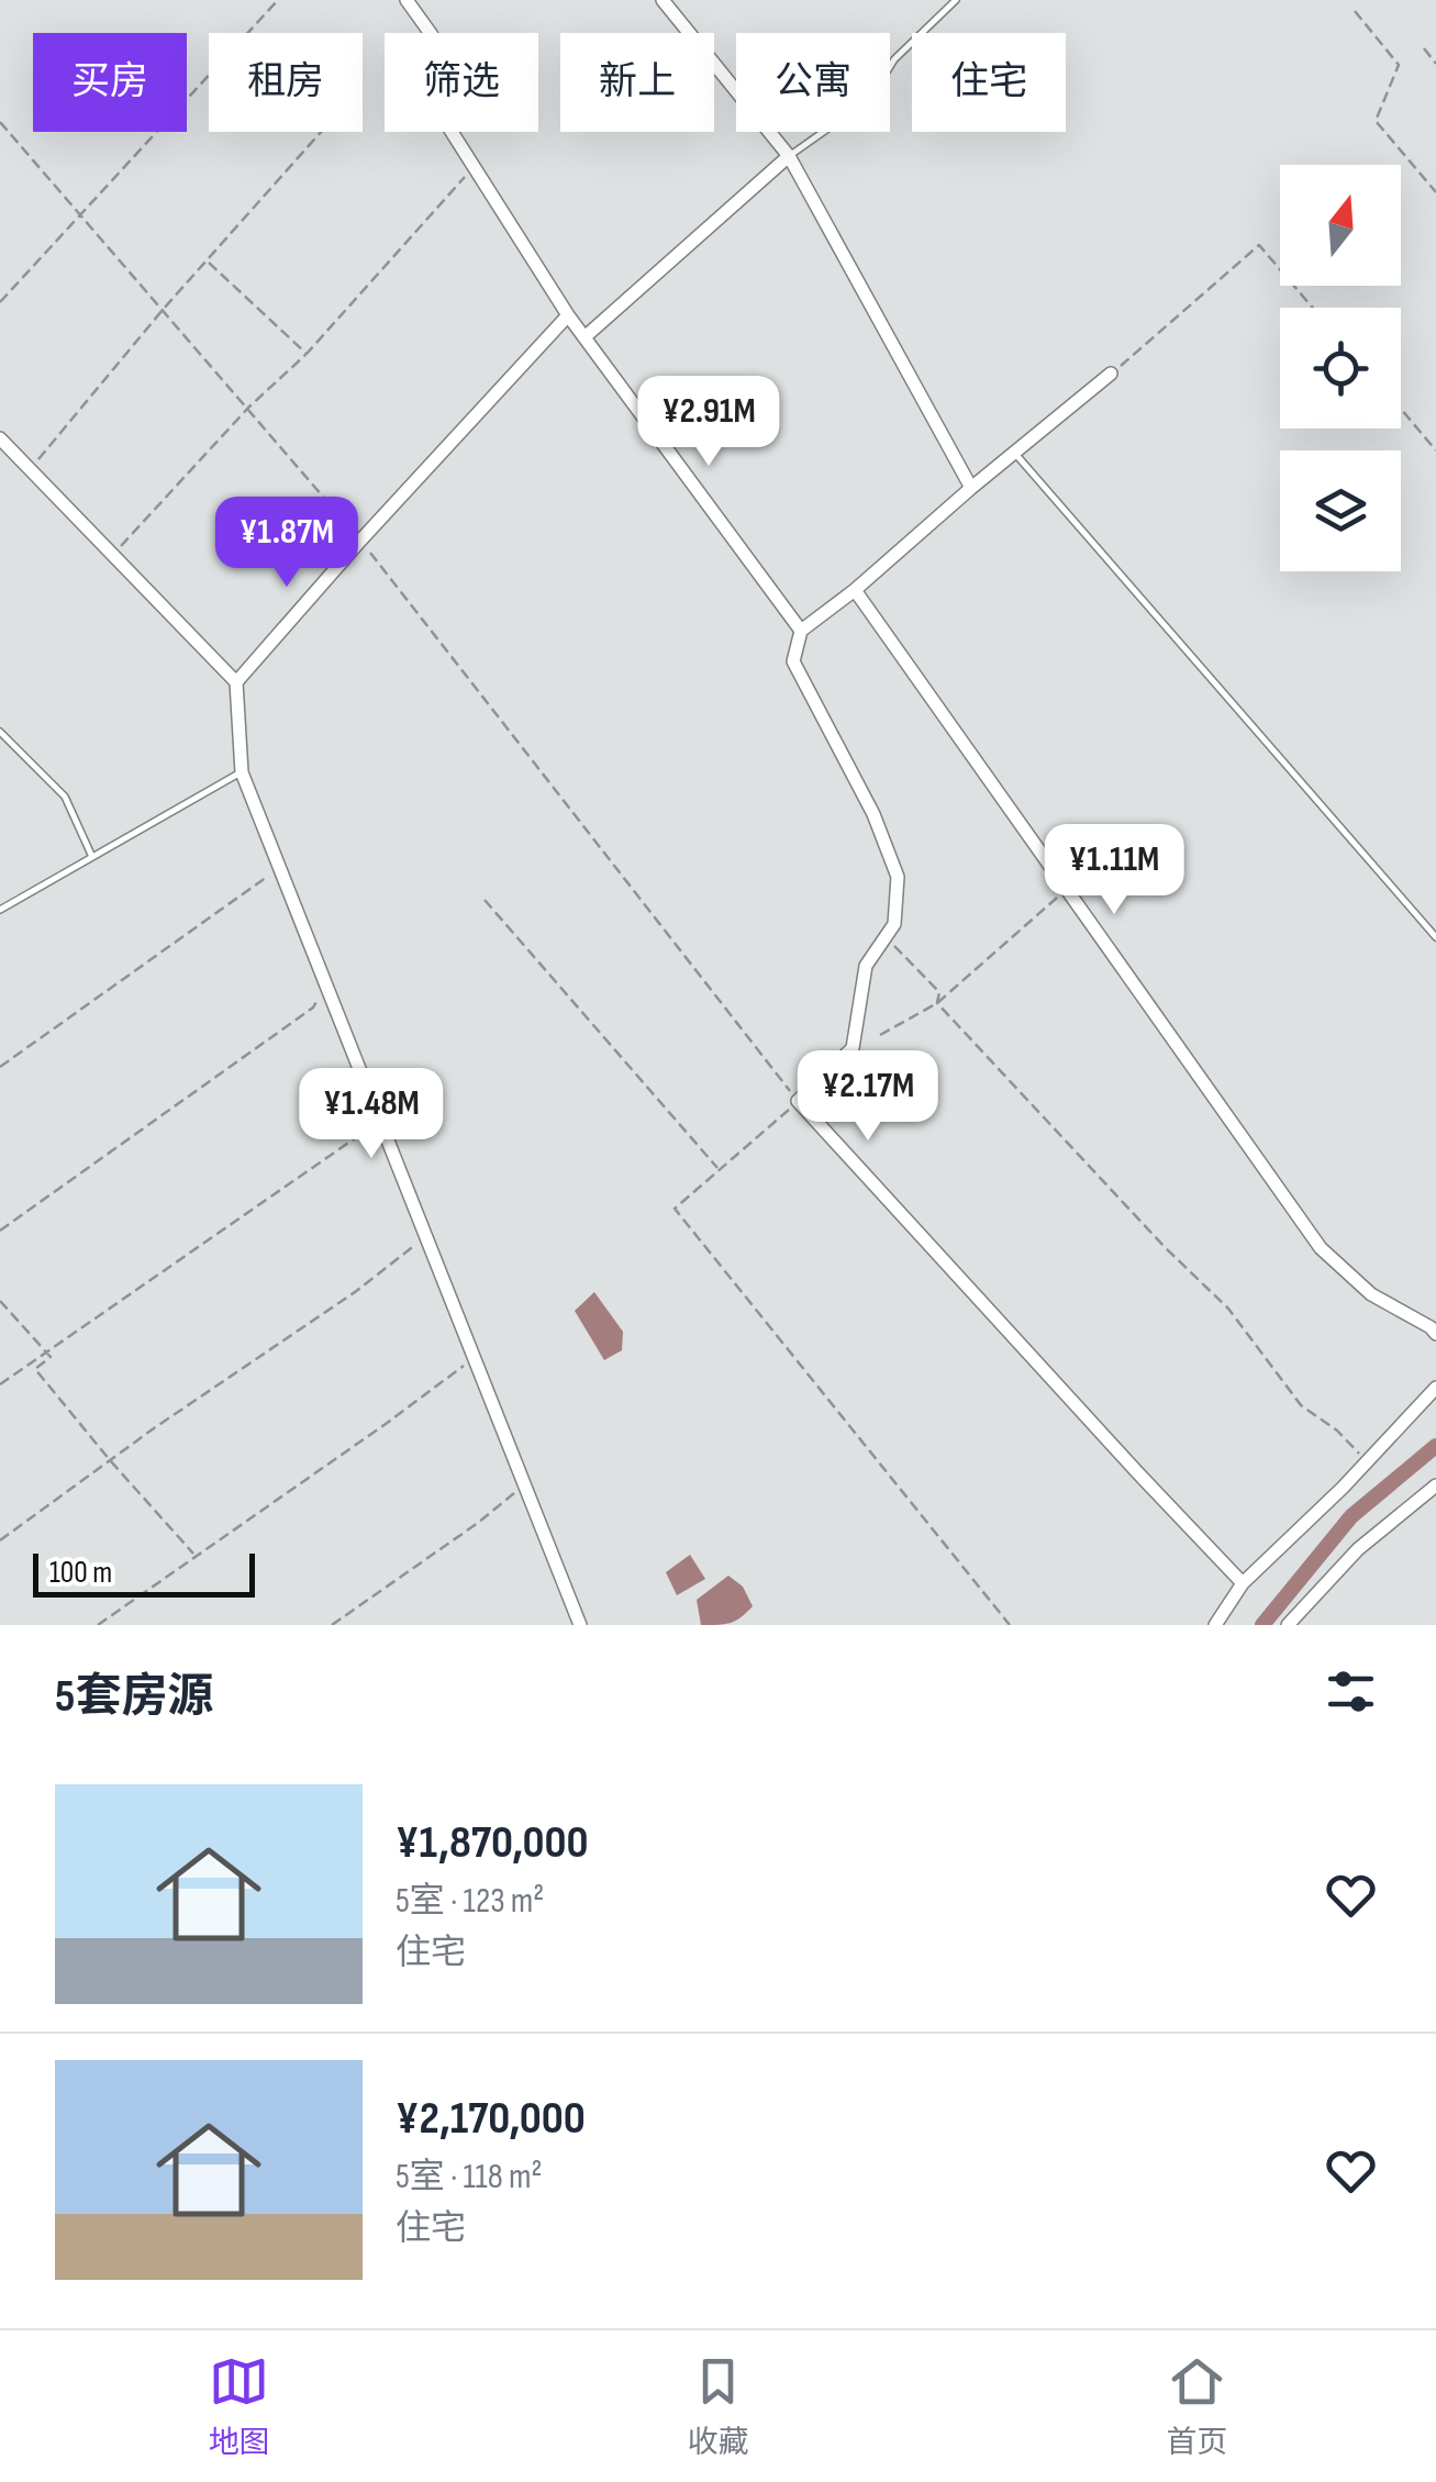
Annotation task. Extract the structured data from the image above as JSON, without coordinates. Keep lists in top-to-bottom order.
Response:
{
  "scale_bar": "100 m",
  "north": "top",
  "page": {
    "chip": [
      "买房",
      "租房",
      "筛选",
      "新上",
      "公寓",
      "住宅"
    ],
    "price": [
      "¥2.91M",
      "¥1.87M",
      "¥1.11M",
      "¥2.17M",
      "¥1.48M"
    ],
    "scale": "100 m",
    "heading": "5套房源",
    "list": [
      {
        "name": "¥1,870,000",
        "note": "5室 · 123 m² · 住宅"
      },
      {
        "name": "¥2,170,000",
        "note": "5室 · 118 m² · 住宅"
      }
    ],
    "tabs": ["地图", "收藏", "首页"]
  }
}
